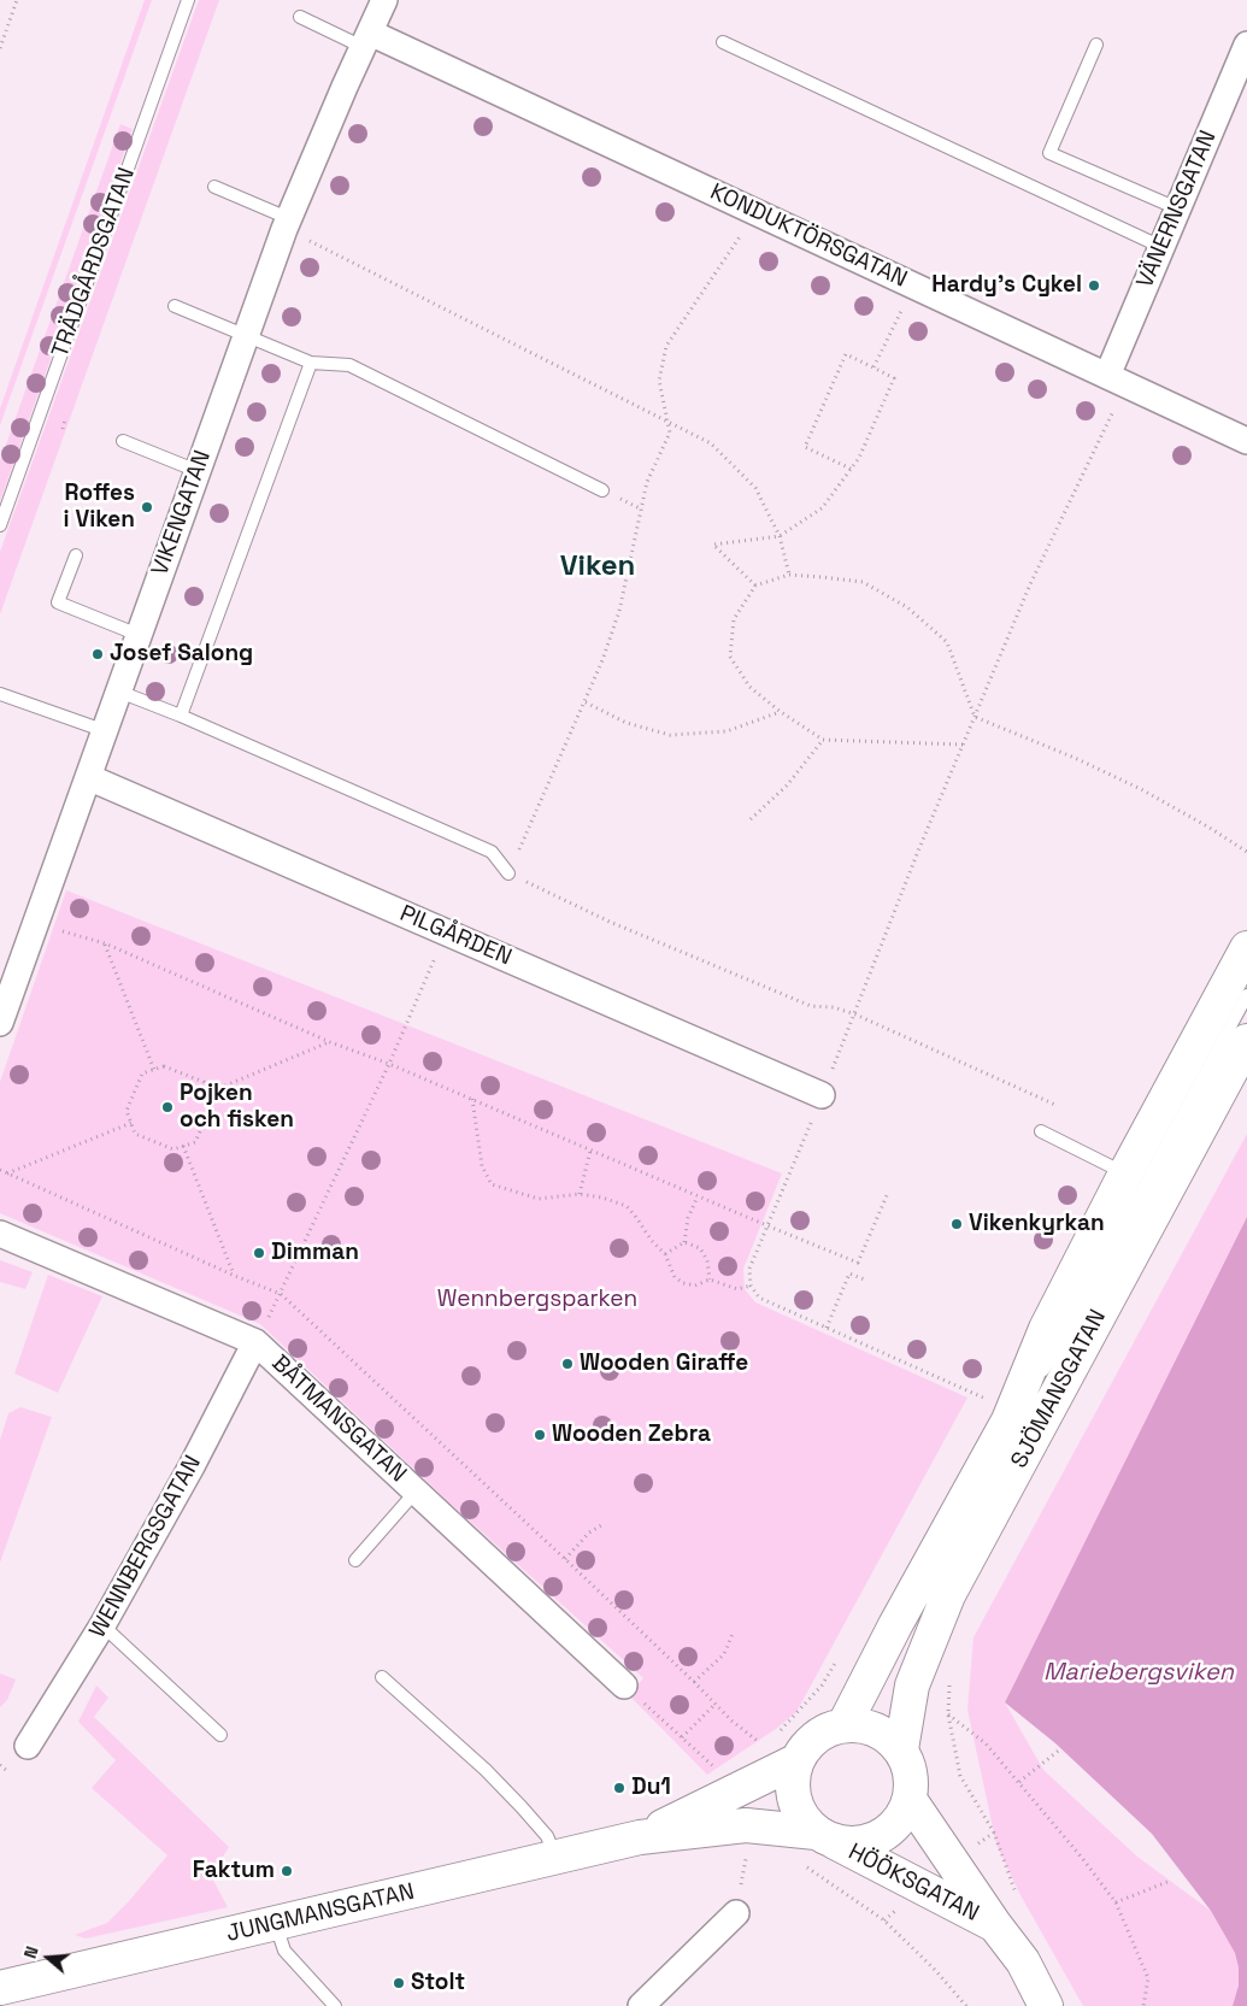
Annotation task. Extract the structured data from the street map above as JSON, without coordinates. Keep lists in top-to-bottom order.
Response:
{
  "streets": {
    "street": [
      "VÄNERNSGATAN",
      "KONDUKTÖRSGATAN",
      "VIKENGATAN",
      "PILGÅRDEN",
      "SJÖMANSGATAN",
      "BÅTMANSGATAN",
      "WENNBERGSGATAN",
      "HÖÖKSGATAN",
      "JUNGMANSGATAN"
    ],
    "lane": ["TRÄDGÅRDSGATAN"]
  },
  "crossings": [
    ["VÄNERNSGATAN", "KONDUKTÖRSGATAN"],
    ["KONDUKTÖRSGATAN", "VIKENGATAN"],
    ["VIKENGATAN", "PILGÅRDEN"],
    ["SJÖMANSGATAN", "HÖÖKSGATAN"],
    ["SJÖMANSGATAN", "JUNGMANSGATAN"],
    ["BÅTMANSGATAN", "WENNBERGSGATAN"],
    ["HÖÖKSGATAN", "JUNGMANSGATAN"]
  ],
  "districts": ["Viken"],
  "water": ["Mariebergsviken"],
  "parks": ["Wennbergsparken"],
  "places": [
    "Hardy's Cykel",
    "Roffes i Viken",
    "Josef Salong",
    "Pojken och fisken",
    "Vikenkyrkan",
    "Dimman",
    "Wooden Giraffe",
    "Wooden Zebra",
    "Du1",
    "Faktum",
    "Stolt"
  ],
  "north": "left"
}
